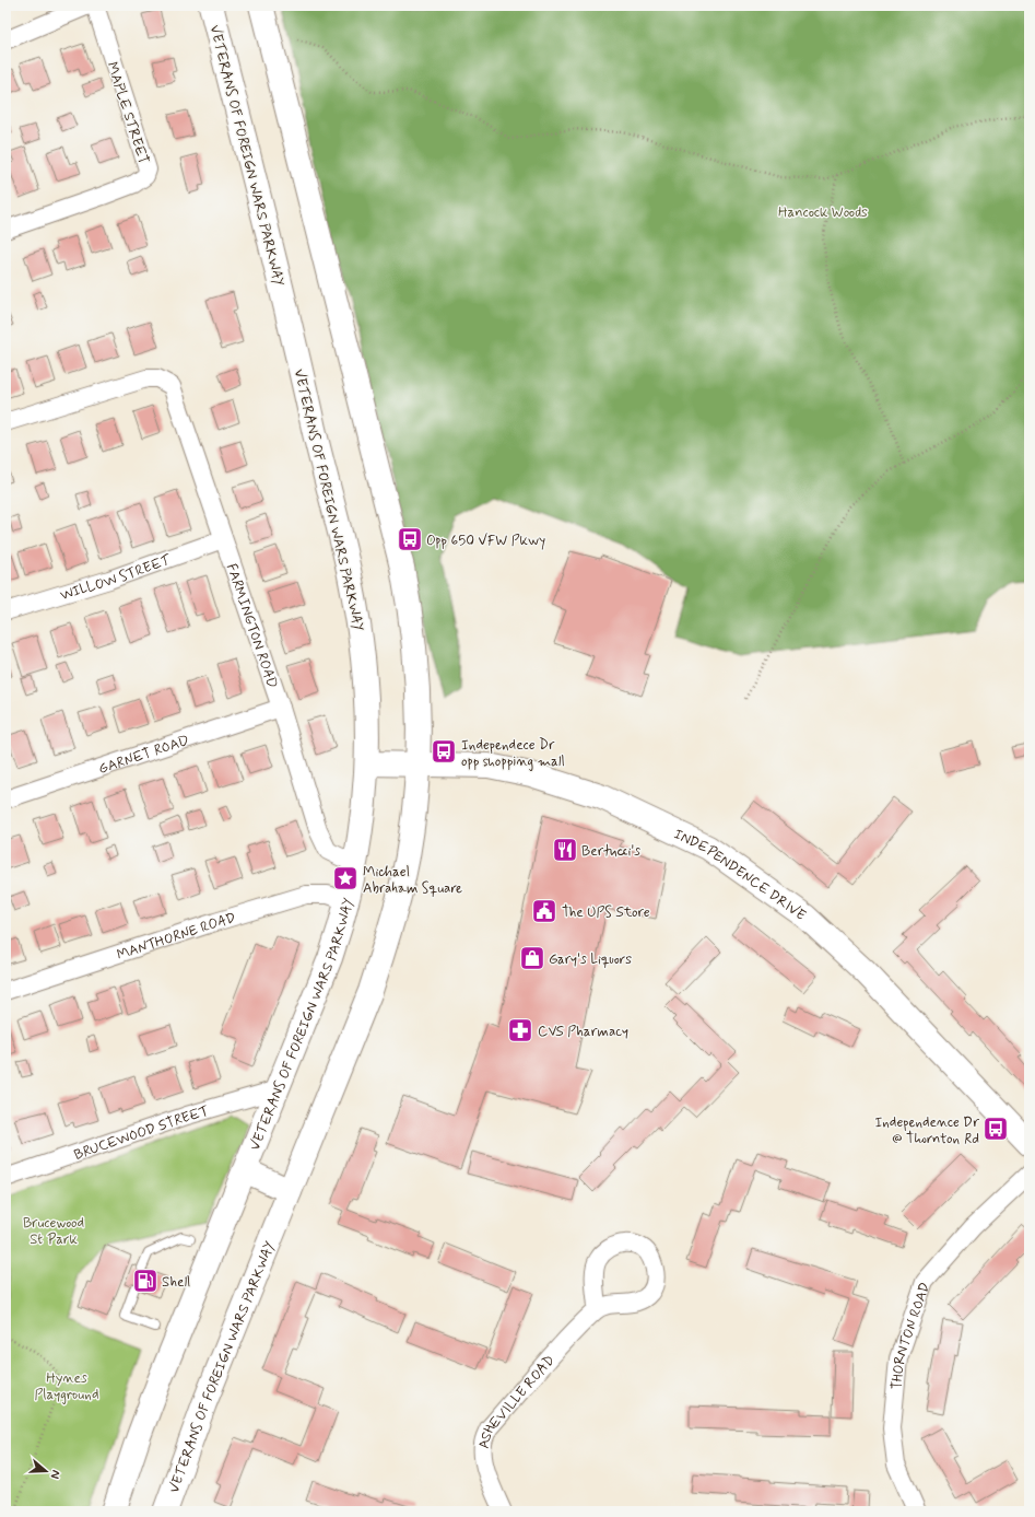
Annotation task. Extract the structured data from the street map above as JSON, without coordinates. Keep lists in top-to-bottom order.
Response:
{
  "streets": {
    "main road": ["VETERANS OF FOREIGN WARS PARKWAY", "INDEPENDENCE DRIVE"],
    "street": [
      "MAPLE STREET",
      "WILLOW STREET",
      "FARMINGTON ROAD",
      "GARNET ROAD",
      "MANTHORNE ROAD",
      "BRUCEWOOD STREET",
      "THORNTON ROAD",
      "ASHEVILLE ROAD"
    ]
  },
  "crossings": [
    ["VETERANS OF FOREIGN WARS PARKWAY", "FARMINGTON ROAD"],
    ["VETERANS OF FOREIGN WARS PARKWAY", "INDEPENDENCE DRIVE"],
    ["VETERANS OF FOREIGN WARS PARKWAY", "MANTHORNE ROAD"],
    ["VETERANS OF FOREIGN WARS PARKWAY", "BRUCEWOOD STREET"],
    ["WILLOW STREET", "FARMINGTON ROAD"],
    ["FARMINGTON ROAD", "GARNET ROAD"]
  ],
  "parks": ["Hancock Woods", "Brucewood St Park", "Hynes Playground"],
  "places": {
    "bus stop": ["Opp 650 VFW Pkwy", "Independece Dr opp shopping mall", "Independence Dr @ Thornton Rd"],
    "restaurant": ["Bertucci's"],
    "place": ["Michael Abraham Square"],
    "public building": ["The UPS Store"],
    "shop": ["Gary's Liquors"],
    "pharmacy": ["CVS Pharmacy"],
    "fuel station": ["Shell"]
  },
  "north": "right"
}
